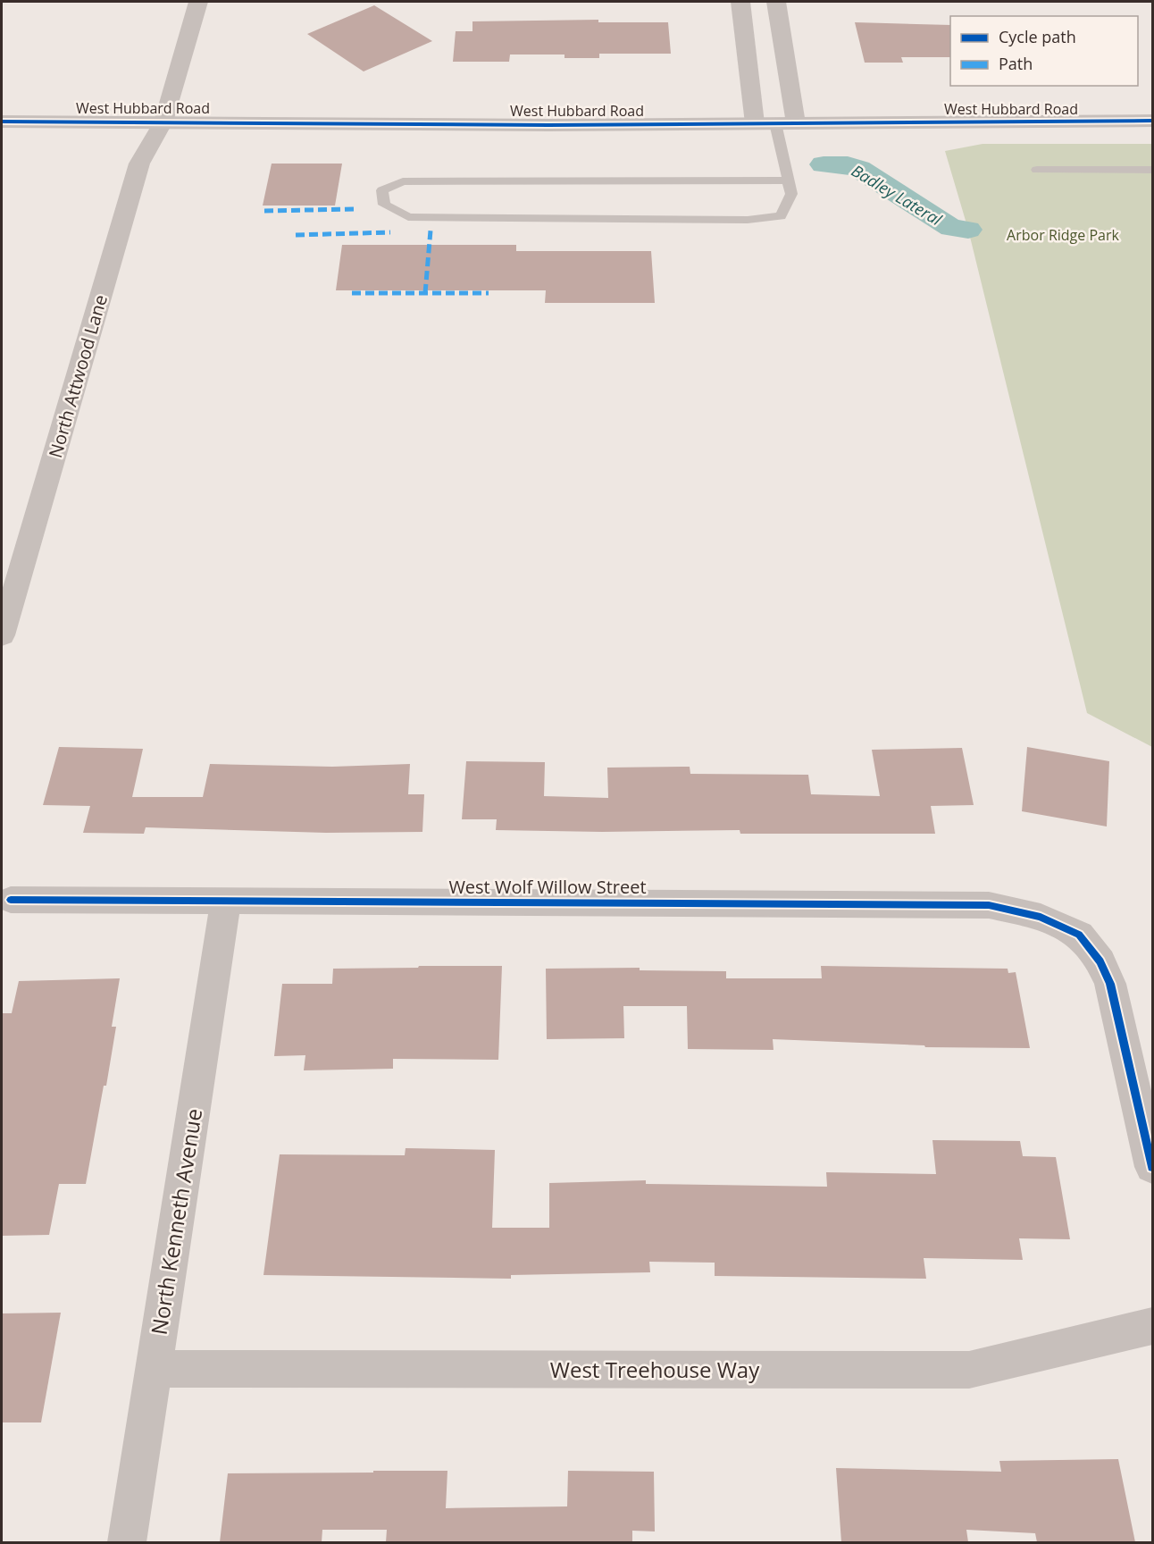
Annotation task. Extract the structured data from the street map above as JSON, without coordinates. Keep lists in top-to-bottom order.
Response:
{
  "streets": {
    "street": [
      "West Hubbard Road",
      "North Attwood Lane",
      "West Wolf Willow Street",
      "North Kenneth Avenue",
      "West Treehouse Way"
    ]
  },
  "crossings": [
    ["West Hubbard Road", "North Attwood Lane"],
    ["West Wolf Willow Street", "North Kenneth Avenue"],
    ["North Kenneth Avenue", "West Treehouse Way"]
  ],
  "water": ["Badley Lateral"],
  "parks": ["Arbor Ridge Park"],
  "legend": ["Cycle path", "Path"]
}
